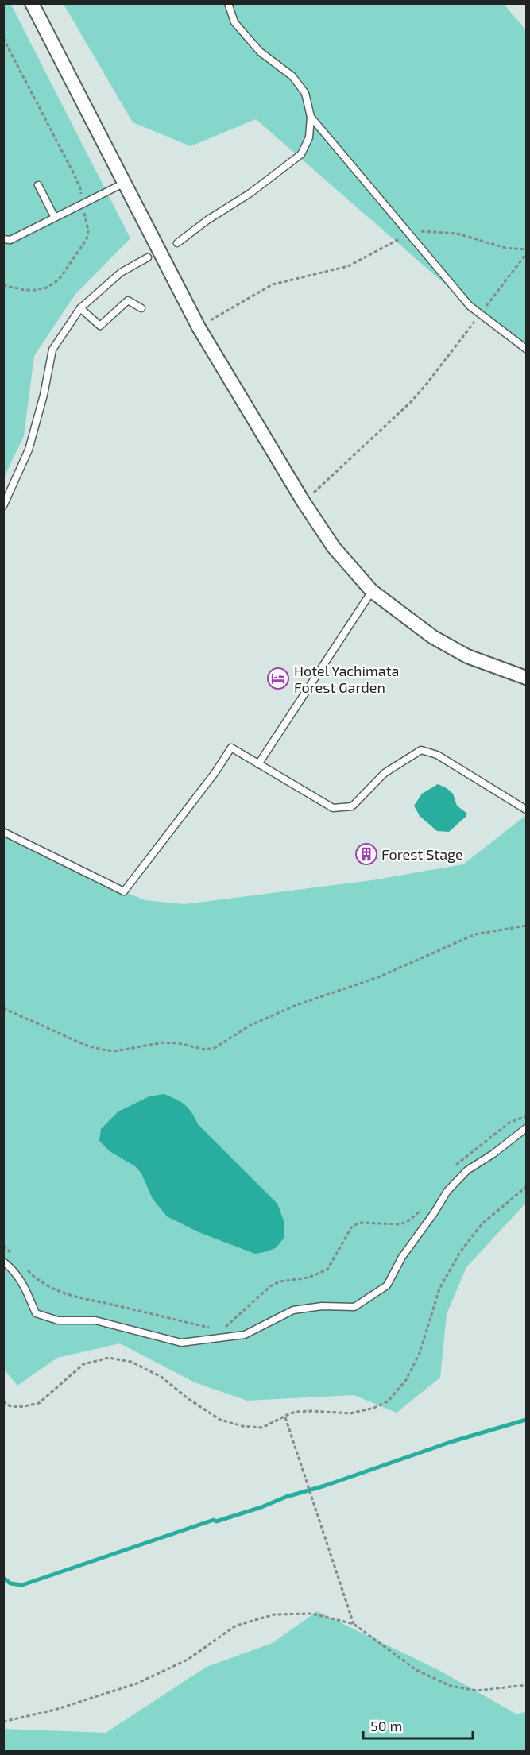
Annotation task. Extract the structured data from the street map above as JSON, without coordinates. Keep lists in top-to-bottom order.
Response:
{
  "places": {
    "hotel": ["Hotel Yachimata Forest Garden"],
    "building": ["Forest Stage"]
  },
  "scale_bar": "50 m"
}
